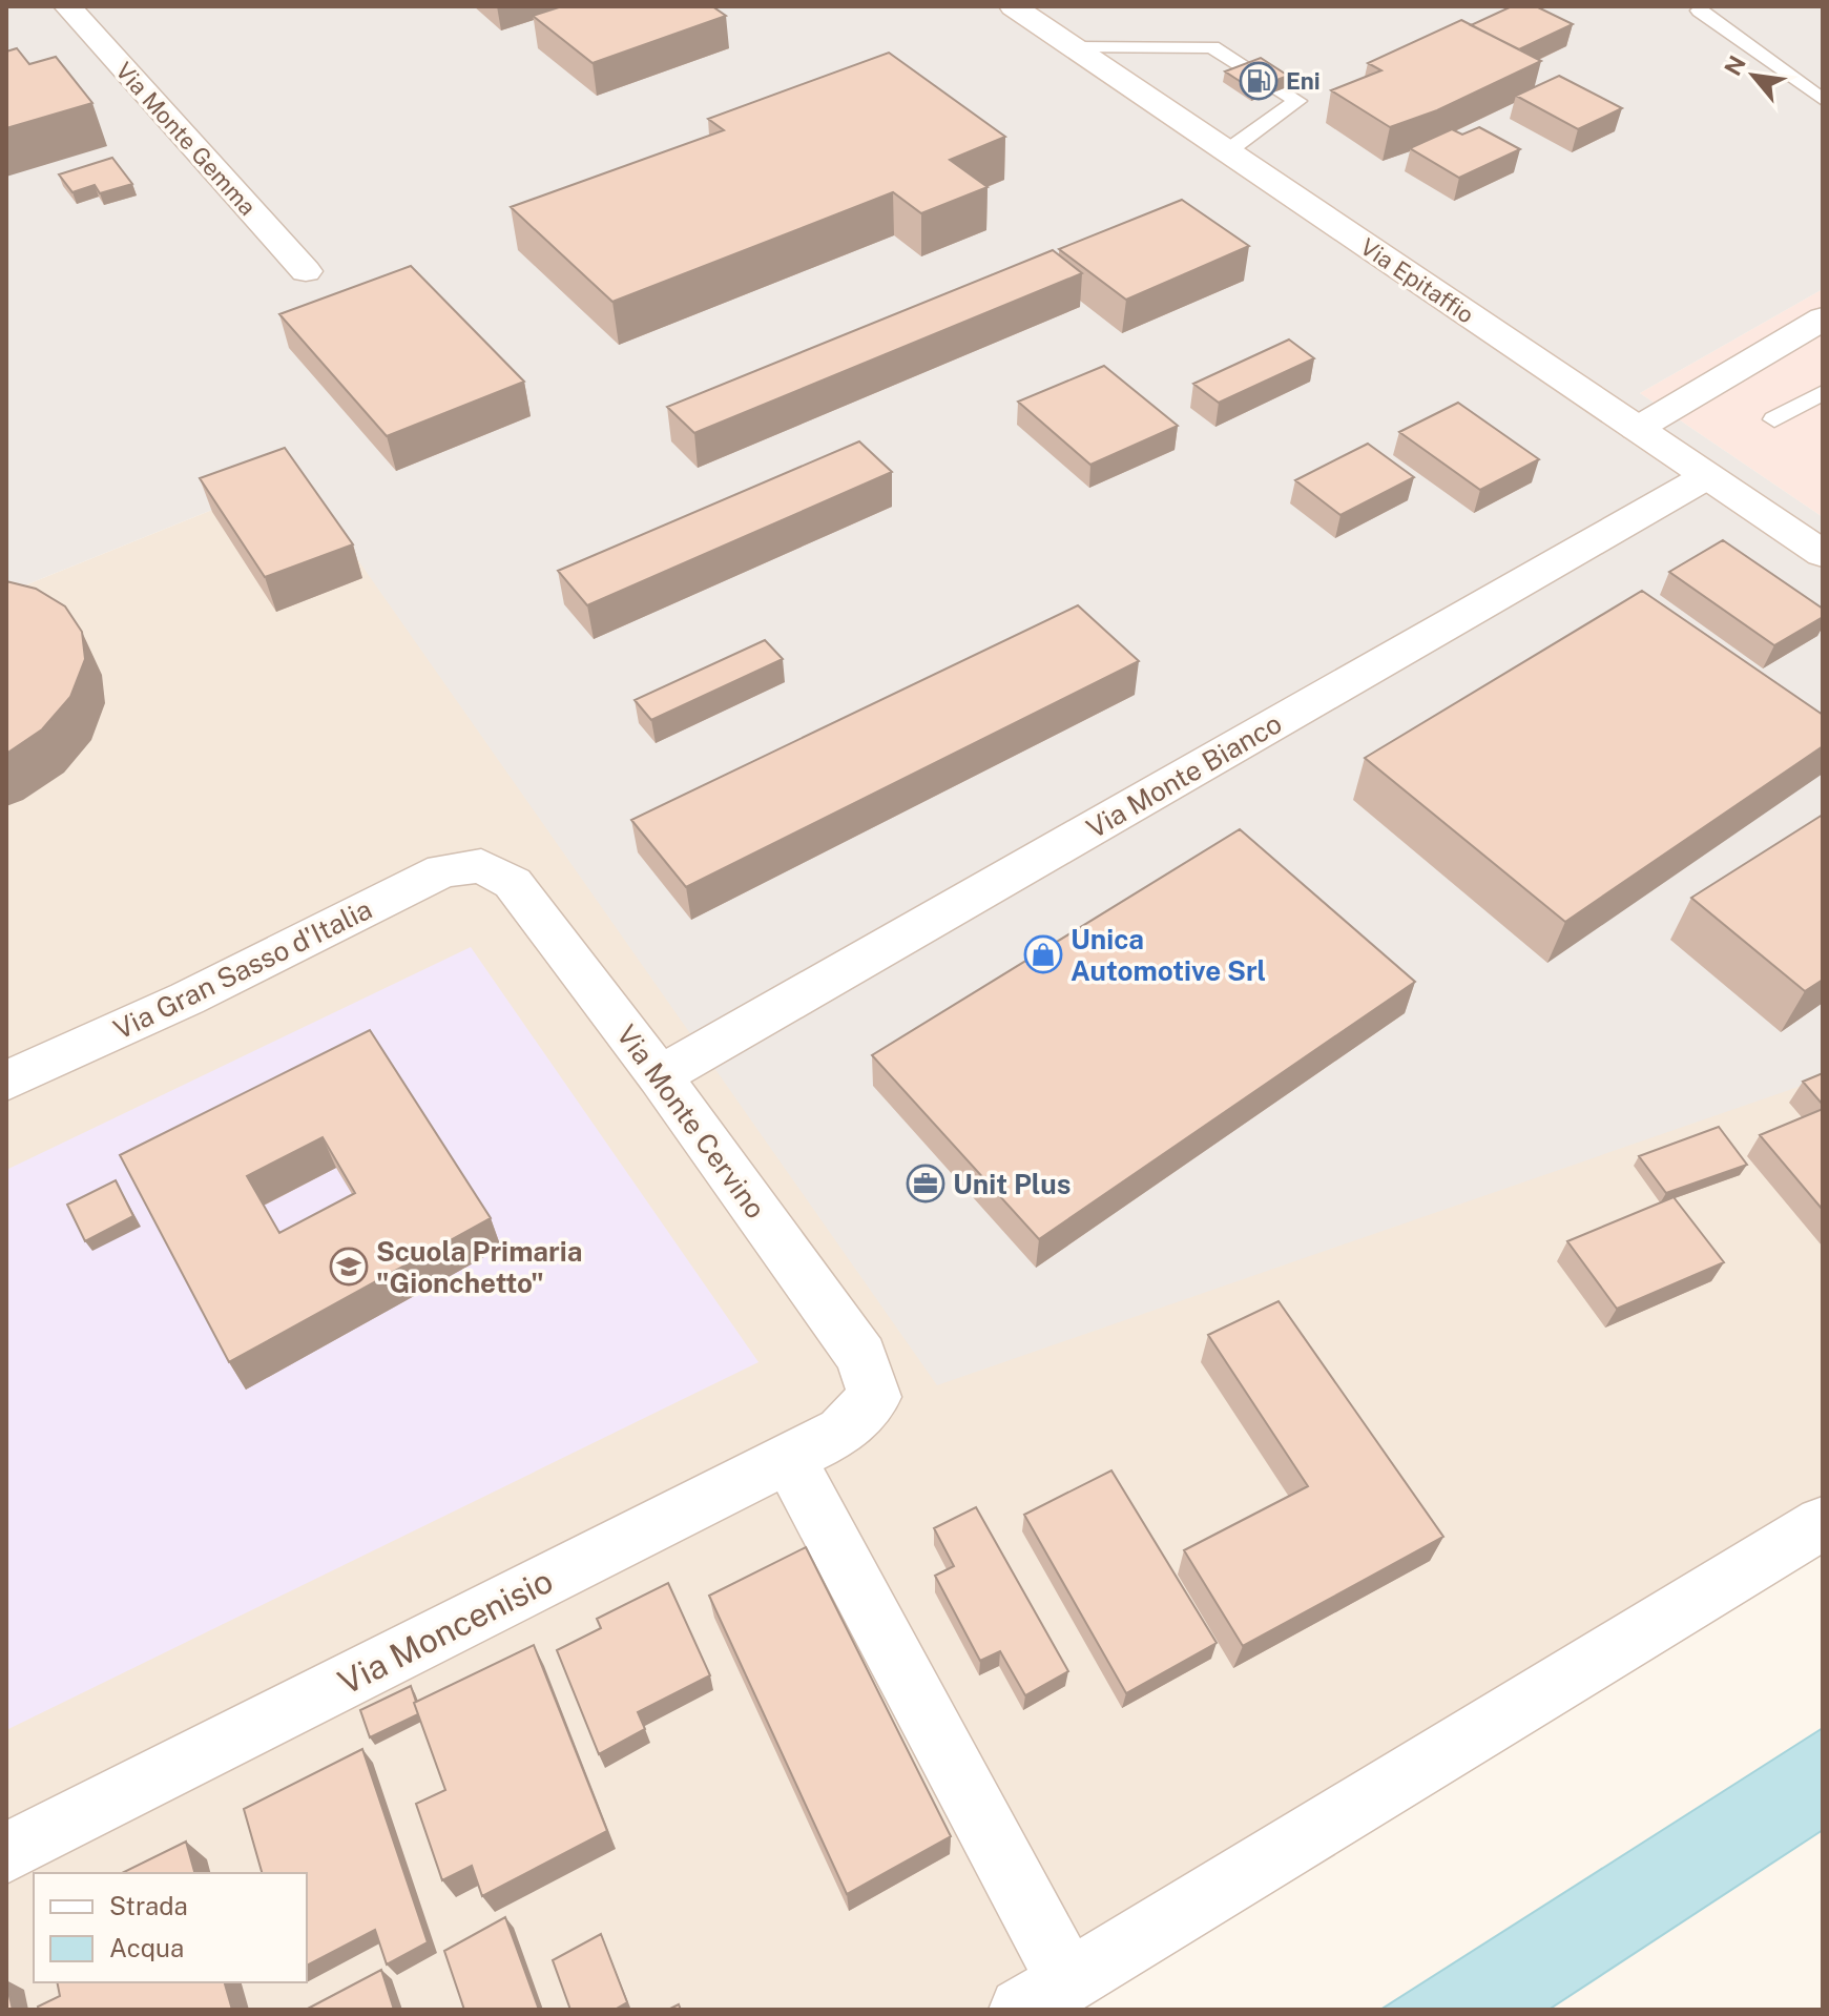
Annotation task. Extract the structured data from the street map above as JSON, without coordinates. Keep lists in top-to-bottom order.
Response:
{
  "streets": {
    "street": [
      "Via Monte Gemma",
      "Via Epitaffio",
      "Via Monte Bianco",
      "Via Gran Sasso d'Italia",
      "Via Monte Cervino",
      "Via Moncenisio"
    ]
  },
  "crossings": [
    ["Via Epitaffio", "Via Monte Bianco"],
    ["Via Monte Bianco", "Via Monte Cervino"],
    ["Via Gran Sasso d'Italia", "Via Monte Cervino"],
    ["Via Monte Cervino", "Via Moncenisio"]
  ],
  "places": {
    "fuel station": ["Eni"],
    "shop": ["Unica Automotive Srl"],
    "office": ["Unit Plus"],
    "school or university": ["Scuola Primaria \"Gionchetto\""]
  },
  "legend": ["Strada", "Acqua"],
  "north": "top left"
}
